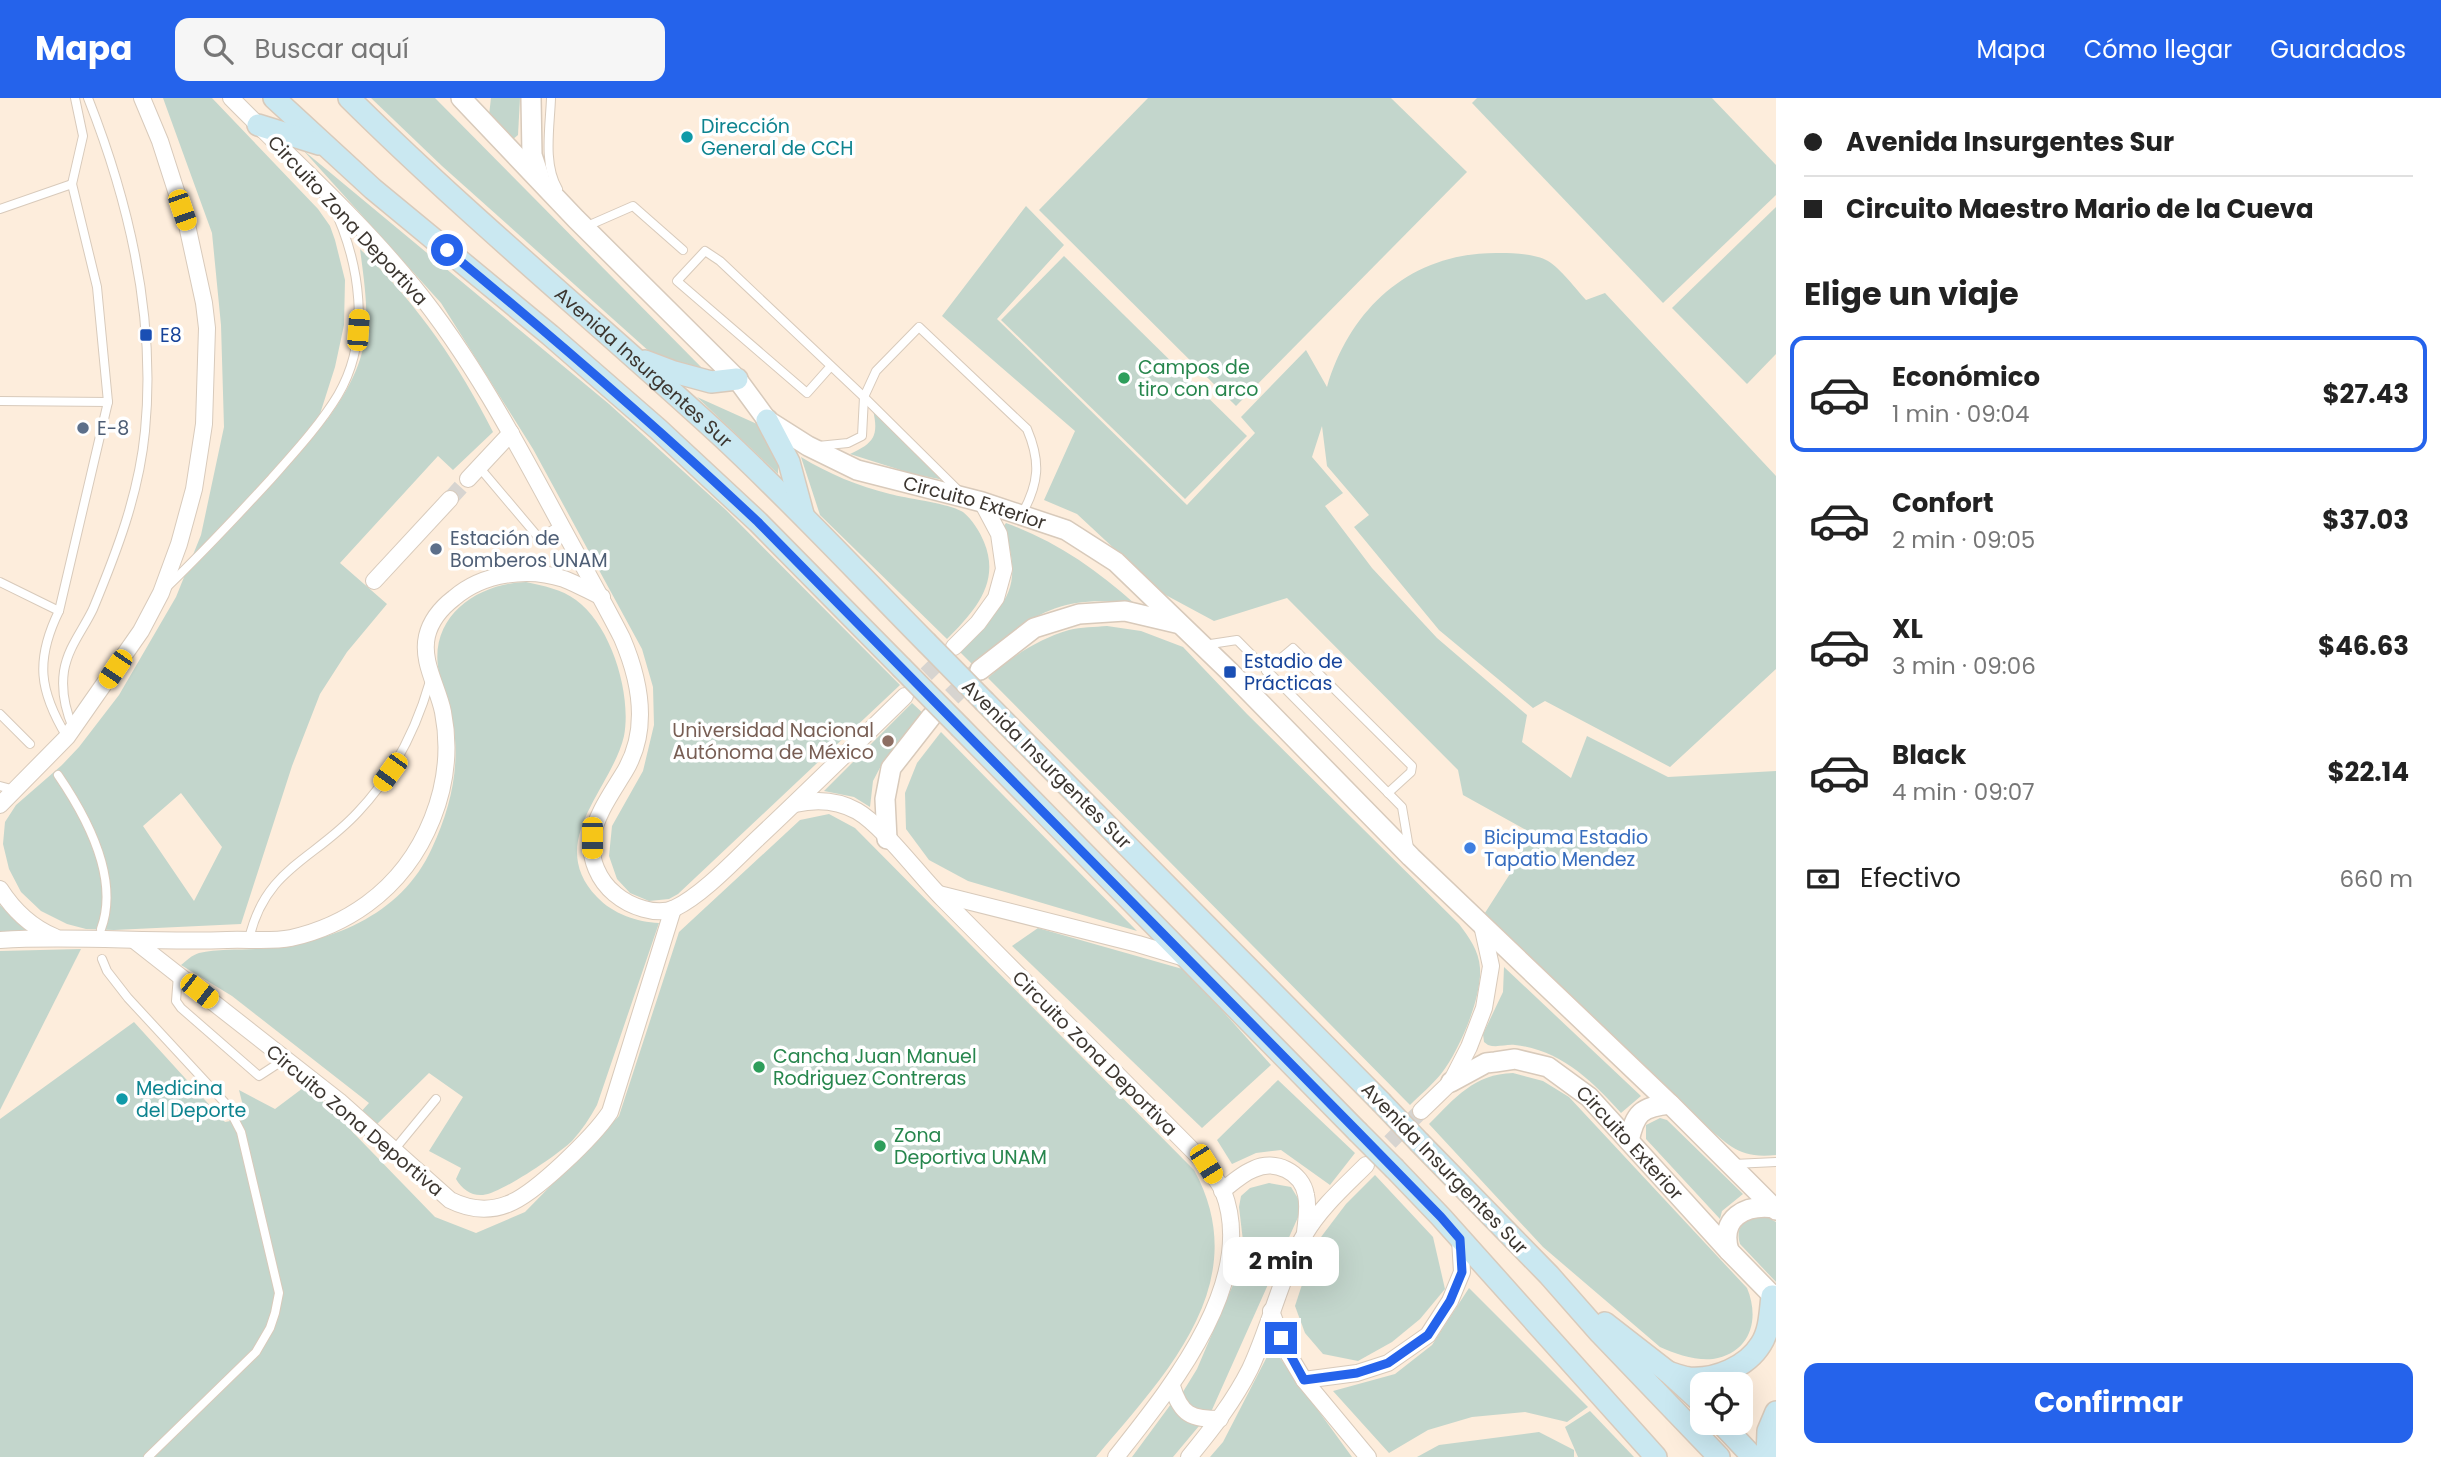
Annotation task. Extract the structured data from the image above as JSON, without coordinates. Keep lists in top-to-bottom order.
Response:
{
  "streets": {
    "main road": ["Avenida Insurgentes Sur"],
    "street": ["Circuito Zona Deportiva", "Circuito Exterior"]
  },
  "places": {
    "other": [
      "Dirección General de CCH",
      "Campos de tiro con arco",
      "E-8",
      "Estación de Bomberos UNAM",
      "Universidad Nacional Autónoma de México",
      "Bicipuma Estadio Tapatio Mendez",
      "Cancha Juan Manuel Rodriguez Contreras",
      "Medicina del Deporte",
      "Zona Deportiva UNAM"
    ],
    "transit": ["E8", "Estadio de Prácticas"]
  },
  "page": {
    "header": "Mapa",
    "search": "Buscar aquí",
    "nav": ["Mapa", "Cómo llegar", "Guardados"],
    "banner": ["Avenida Insurgentes Sur", "Circuito Maestro Mario de la Cueva"],
    "heading": "Elige un viaje",
    "list": [
      {
        "name": "Económico",
        "note": "1 min · 09:04",
        "value": "$27.43"
      },
      {
        "name": "Confort",
        "note": "2 min · 09:05",
        "value": "$37.03"
      },
      {
        "name": "XL",
        "note": "3 min · 09:06",
        "value": "$46.63"
      },
      {
        "name": "Black",
        "note": "4 min · 09:07",
        "value": "$22.14"
      }
    ],
    "pay": ["Efectivo", "660 m"],
    "bubble": "2 min",
    "buttons": "Confirmar"
  }
}
